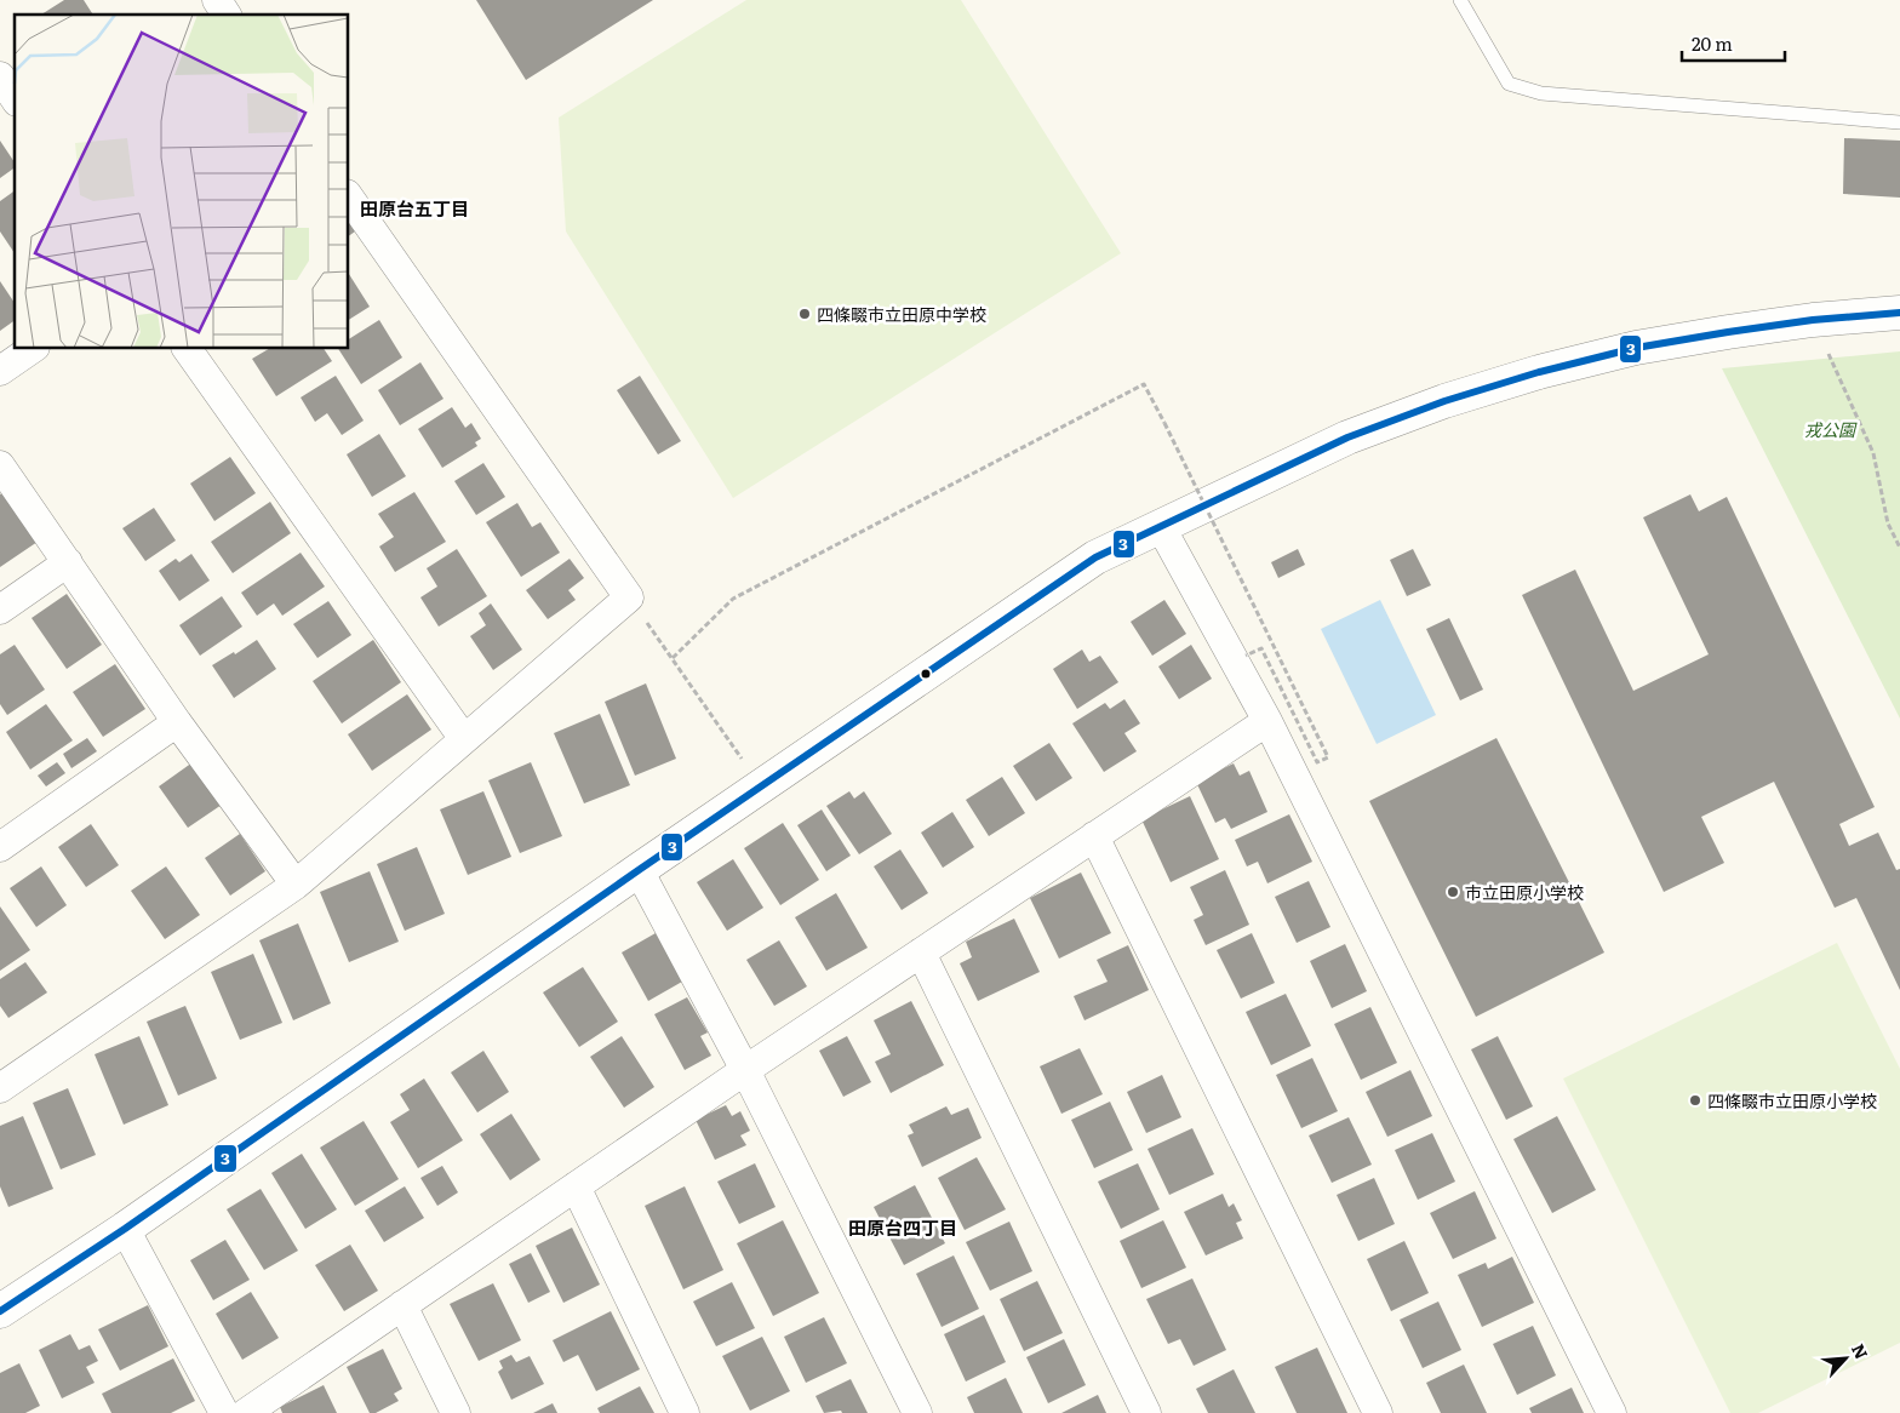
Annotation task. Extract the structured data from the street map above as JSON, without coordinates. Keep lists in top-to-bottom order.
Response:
{
  "districts": ["田原台五丁目", "田原台四丁目"],
  "parks": ["戎公園"],
  "places": ["四條畷市立田原中学校", "市立田原小学校", "四條畷市立田原小学校"],
  "lines": ["transit line 3"],
  "scale_bar": "20 m",
  "north": "top right"
}
